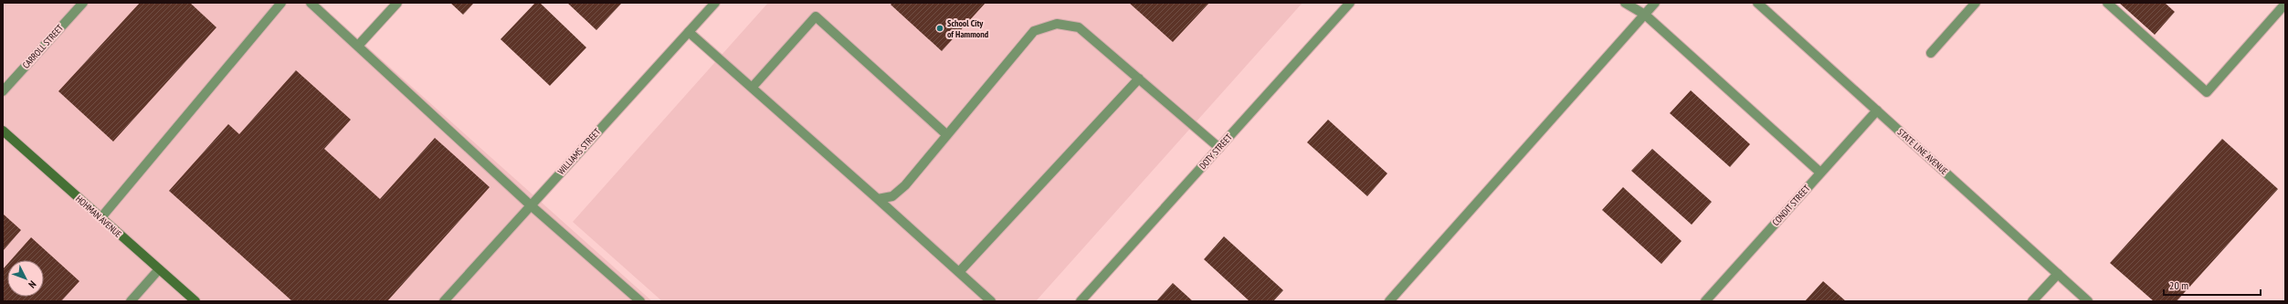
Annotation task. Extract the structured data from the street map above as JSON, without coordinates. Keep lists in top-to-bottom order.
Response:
{
  "streets": {
    "main road": ["HOHMAN AVENUE"],
    "street": [
      "CARROLL STREET",
      "WILLIAMS STREET",
      "DOTY STREET",
      "STATE LINE AVENUE",
      "CONDIT STREET"
    ]
  },
  "crossings": [
    ["STATE LINE AVENUE", "CONDIT STREET"]
  ],
  "places": ["School City of Hammond"],
  "scale_bar": "20 m",
  "north": "bottom right"
}
